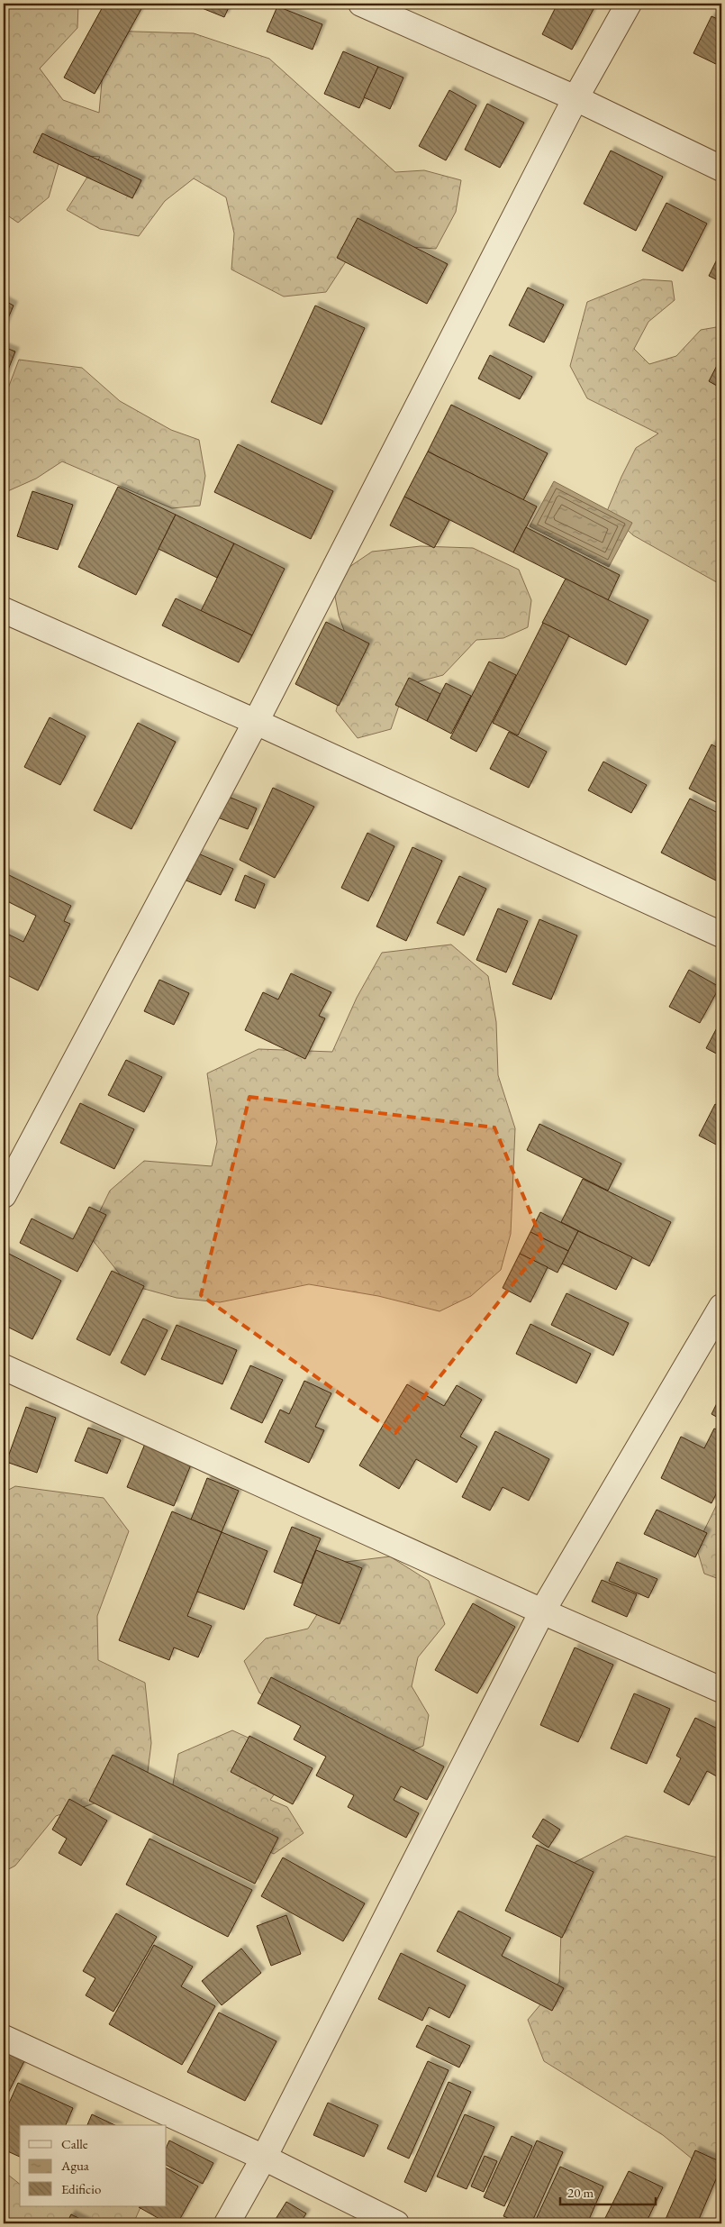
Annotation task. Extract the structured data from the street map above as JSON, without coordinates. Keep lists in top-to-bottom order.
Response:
{
  "legend": ["Calle", "Agua", "Edificio"],
  "scale_bar": "20 m"
}
